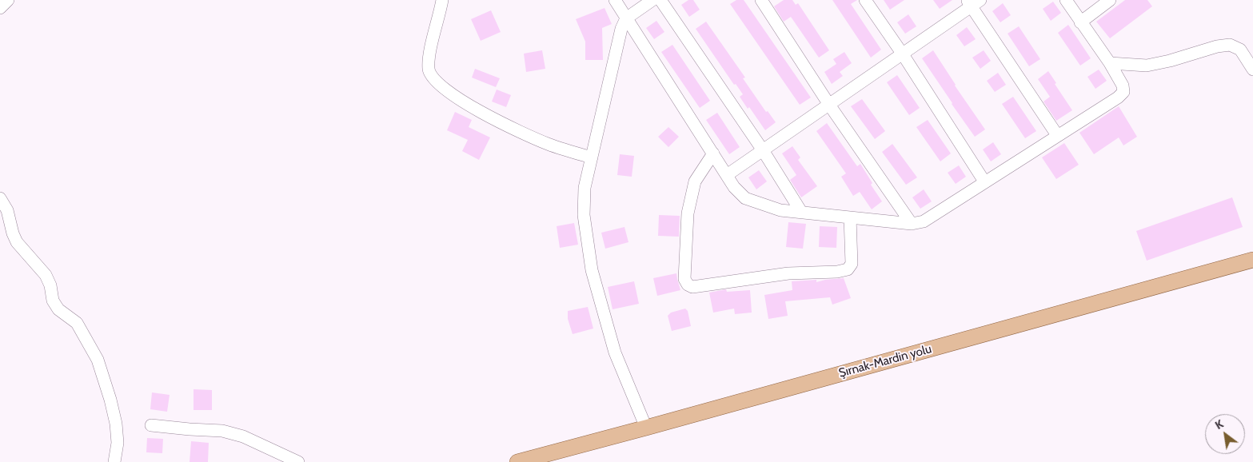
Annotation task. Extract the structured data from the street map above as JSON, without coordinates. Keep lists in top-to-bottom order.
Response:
{
  "streets": {
    "main road": ["Şırnak-Mardin yolu"]
  },
  "north": "top left"
}
